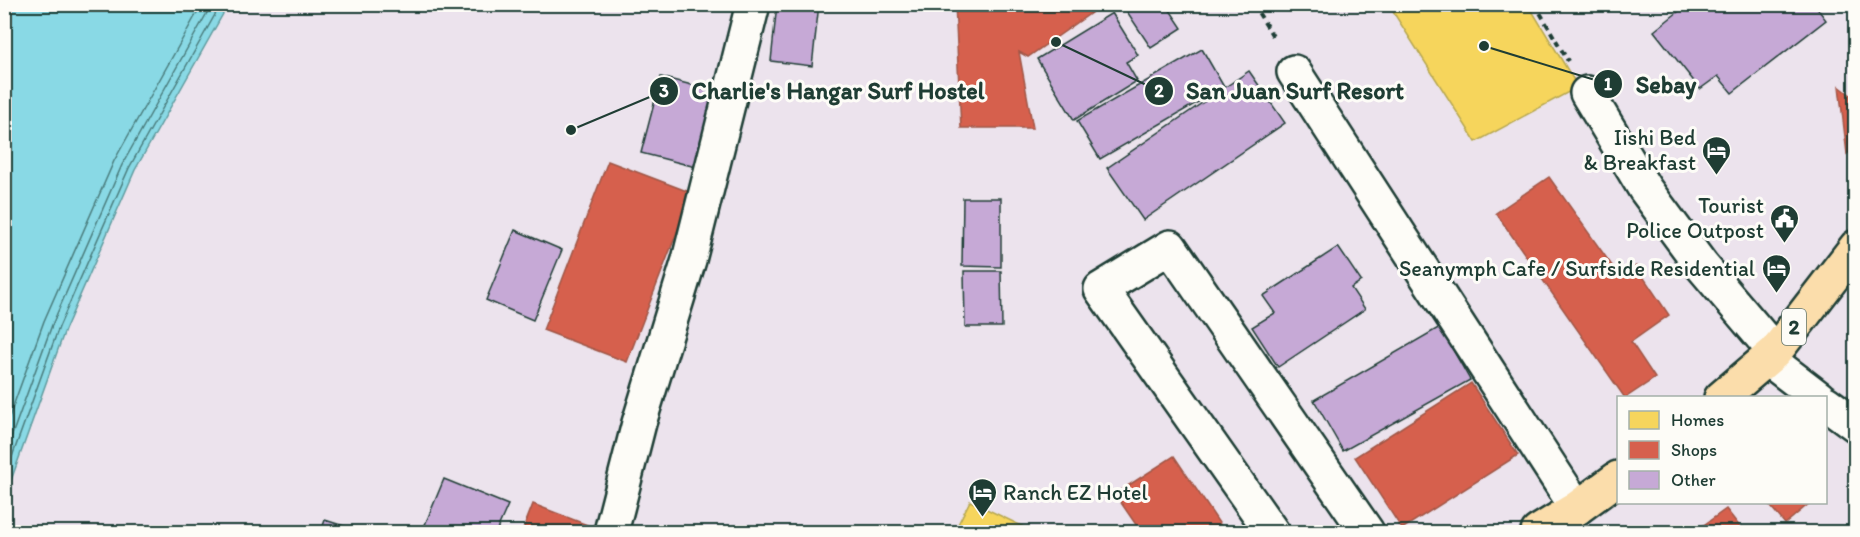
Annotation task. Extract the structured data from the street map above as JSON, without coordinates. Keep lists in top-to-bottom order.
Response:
{
  "streets": {
    "main road": ["2"]
  },
  "places": {
    "other": ["San Juan Surf Resort", "Sebay", "Charlie's Hangar Surf Hostel"],
    "hotel": ["Iishi Bed & Breakfast", "Seanymph Cafe / Surfside Residential", "Ranch EZ Hotel"],
    "public building": ["Tourist Police Outpost"]
  },
  "legend": ["Homes", "Shops", "Other"]
}
